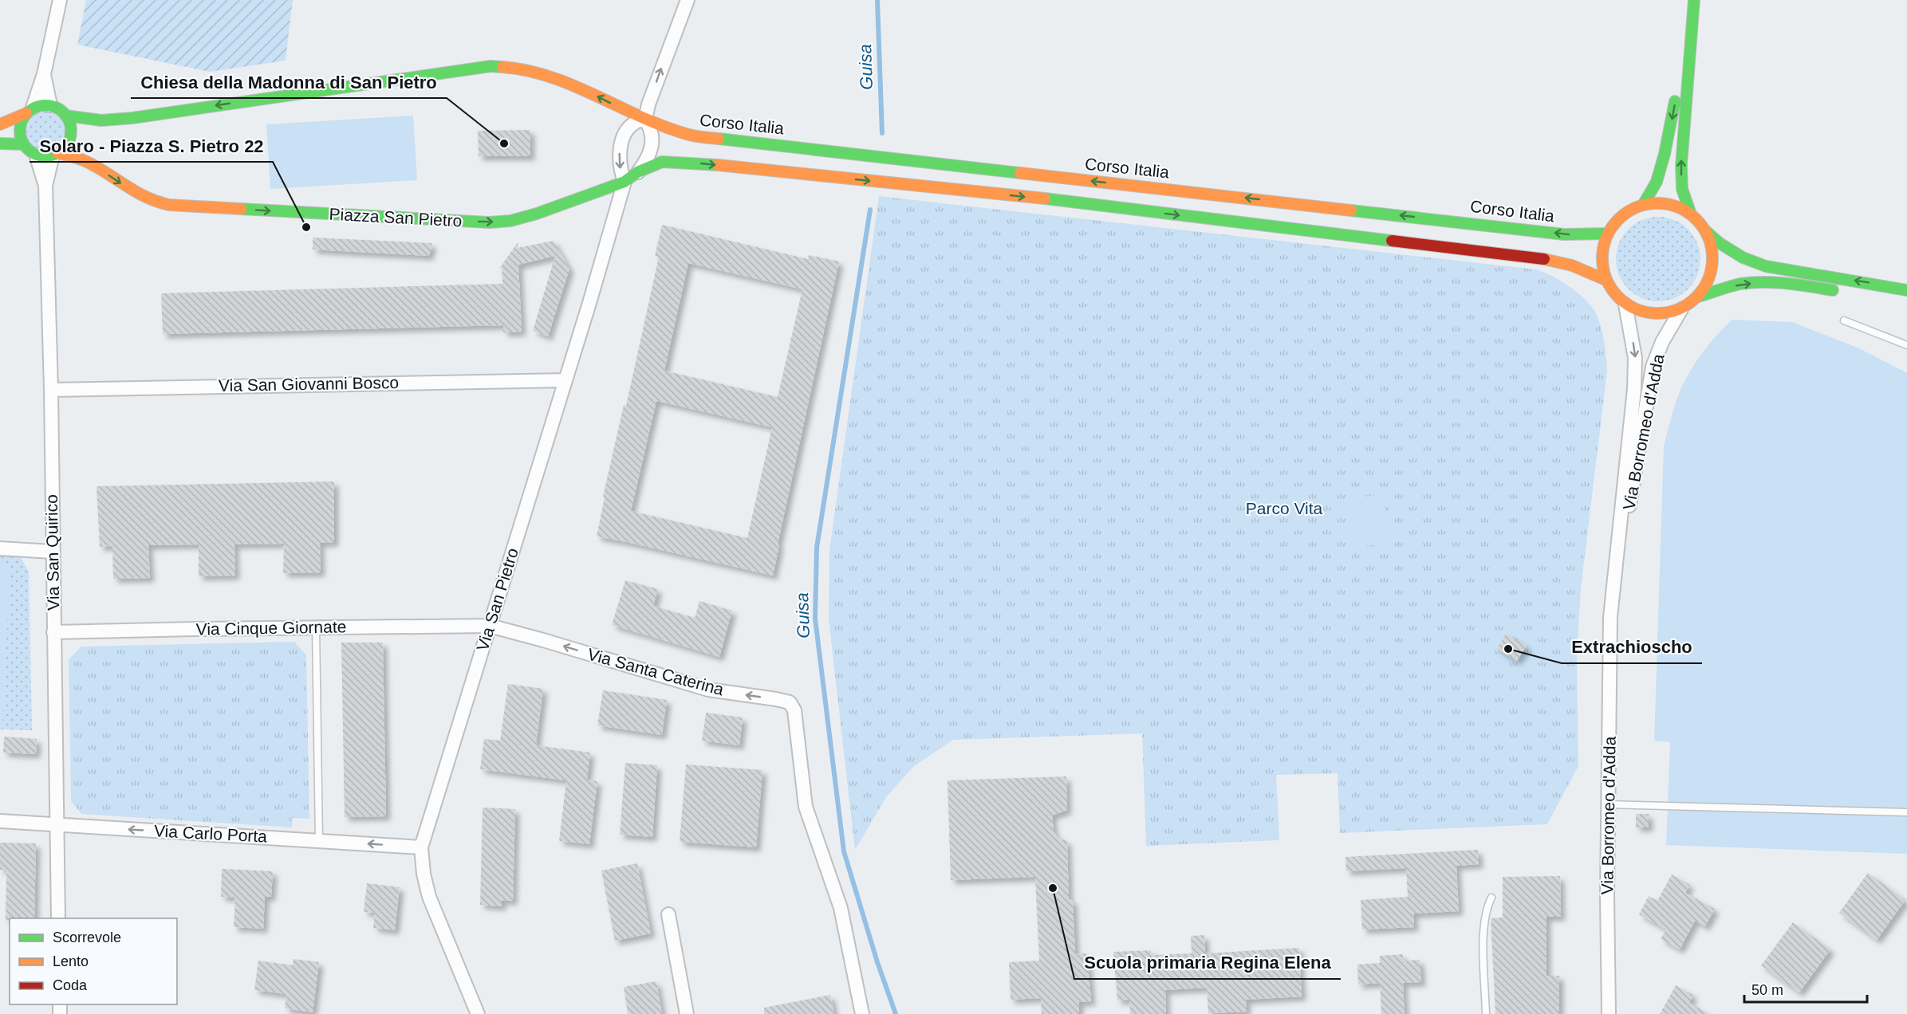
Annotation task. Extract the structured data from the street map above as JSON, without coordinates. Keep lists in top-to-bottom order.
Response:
{
  "streets": {
    "street": [
      "Corso Italia",
      "Piazza San Pietro",
      "Via San Giovanni Bosco",
      "Via Borromeo d'Adda",
      "Via San Quirico",
      "Via San Pietro",
      "Via Cinque Giornate",
      "Via Santa Caterina",
      "Via Carlo Porta"
    ]
  },
  "crossings": [
    ["Corso Italia", "Piazza San Pietro"],
    ["Corso Italia", "Via Borromeo d'Adda"],
    ["Piazza San Pietro", "Via Borromeo d'Adda"],
    ["Piazza San Pietro", "Via San Quirico"],
    ["Piazza San Pietro", "Via San Pietro"],
    ["Via San Giovanni Bosco", "Via San Quirico"],
    ["Via San Giovanni Bosco", "Via San Pietro"],
    ["Via San Quirico", "Via Cinque Giornate"],
    ["Via San Quirico", "Via Carlo Porta"],
    ["Via San Pietro", "Via Cinque Giornate"],
    ["Via San Pietro", "Via Santa Caterina"],
    ["Via San Pietro", "Via Carlo Porta"],
    ["Via Cinque Giornate", "Via Santa Caterina"]
  ],
  "one_way": [
    "Corso Italia",
    "Piazza San Pietro",
    "Via Santa Caterina",
    "Via Carlo Porta"
  ],
  "water": ["Guisa"],
  "parks": ["Parco Vita"],
  "places": [
    "Chiesa della Madonna di San Pietro",
    "Solaro - Piazza S. Pietro 22",
    "Extrachioscho",
    "Scuola primaria Regina Elena"
  ],
  "legend": ["Scorrevole", "Lento", "Coda"],
  "scale_bar": "50 m"
}
